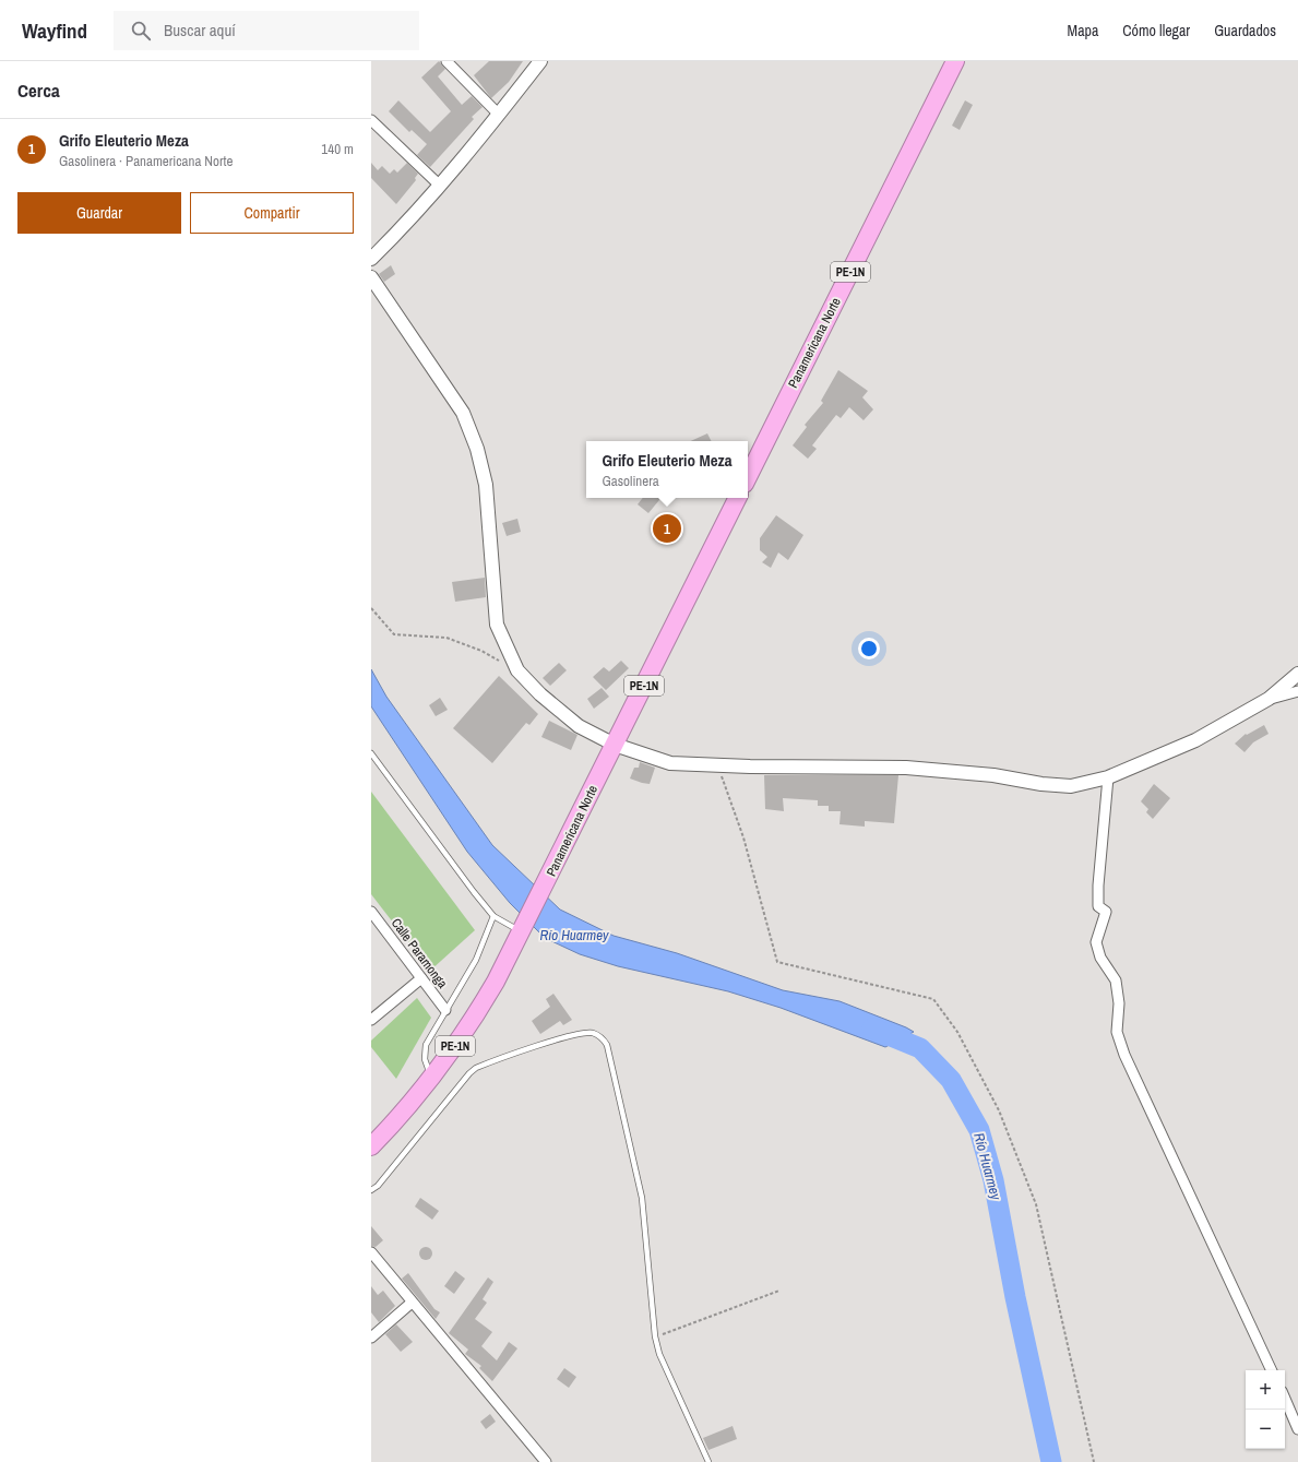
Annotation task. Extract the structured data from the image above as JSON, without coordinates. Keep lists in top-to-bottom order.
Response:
{
  "streets": {
    "highway": ["PE-1N", "Panamericana Norte"],
    "street": ["Calle Paramonga"]
  },
  "water": ["Río Huarmey"],
  "page": {
    "header": "Wayfind",
    "search": "Buscar aquí",
    "nav": ["Mapa", "Cómo llegar", "Guardados"],
    "heading": "Cerca",
    "list": [
      {
        "mark": "1",
        "name": "Grifo Eleuterio Meza",
        "note": "Gasolinera · Panamericana Norte",
        "value": "140 m"
      }
    ],
    "buttons": ["Guardar", "Compartir"],
    "popup": ["Grifo Eleuterio Meza", "Gasolinera"],
    "pins": "1",
    "map_buttons": ["+", "−"]
  }
}
